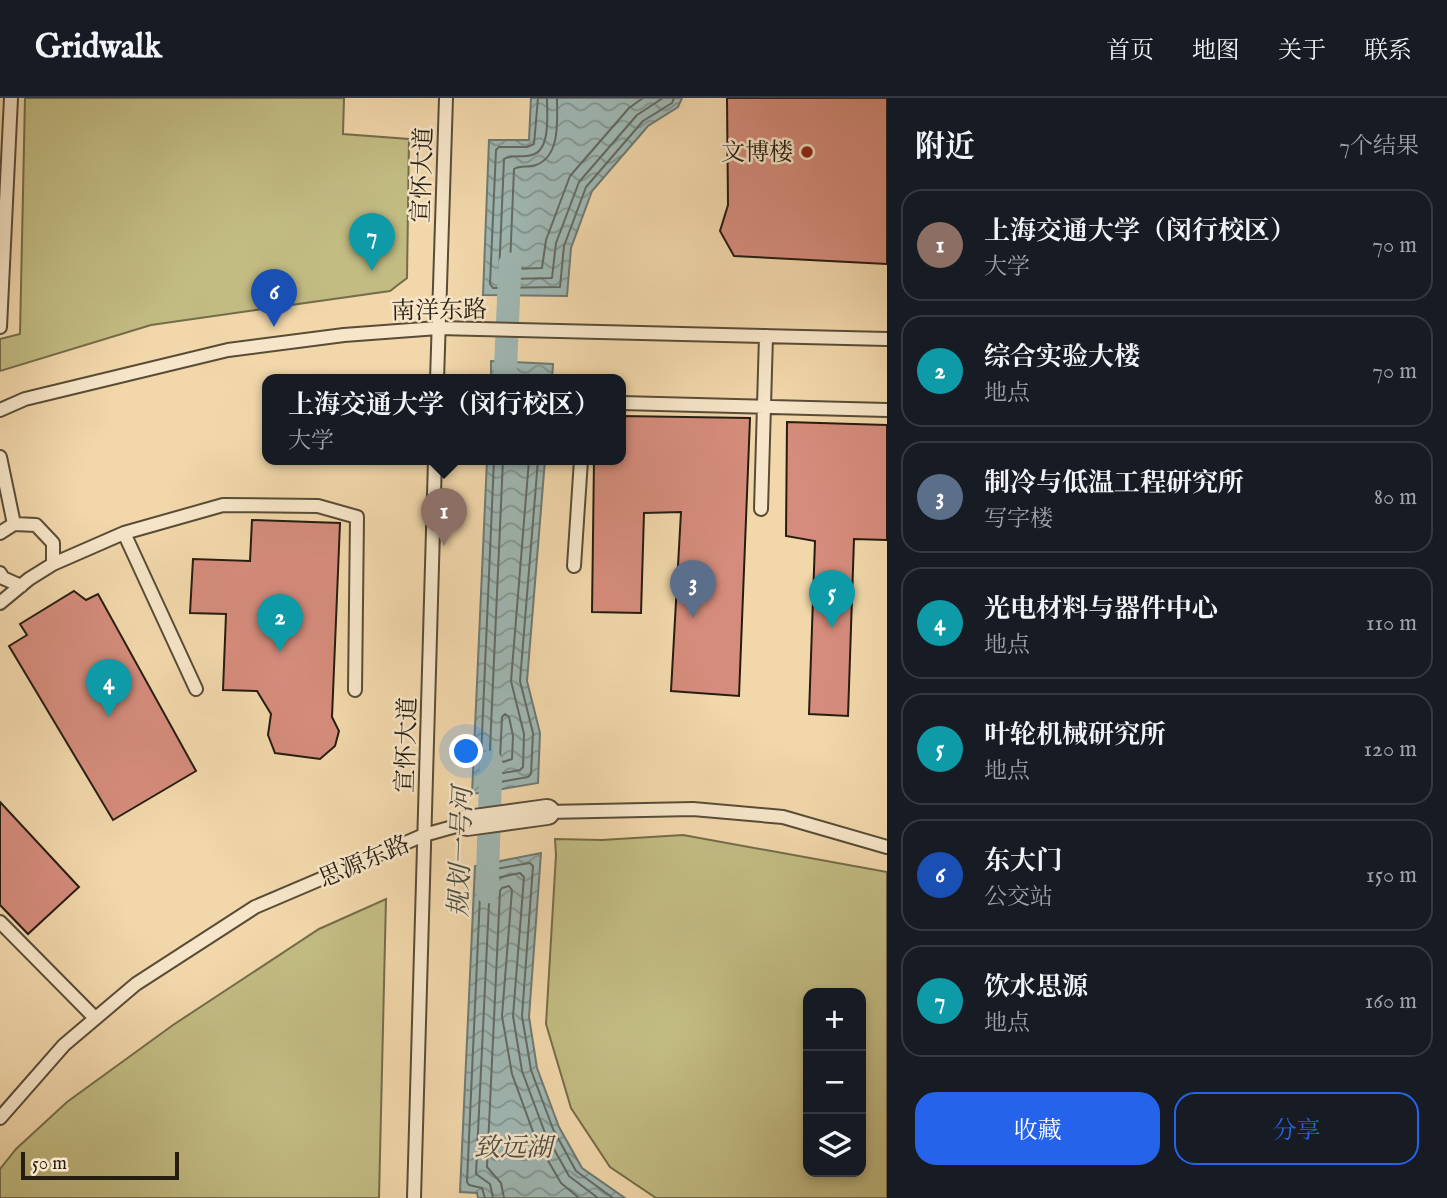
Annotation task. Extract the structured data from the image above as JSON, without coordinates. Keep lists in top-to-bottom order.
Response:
{
  "streets": {
    "street": ["思源东路"],
    "lane": ["宣怀大道", "南洋东路"]
  },
  "crossings": [
    ["宣怀大道", "南洋东路"],
    ["宣怀大道", "思源东路"]
  ],
  "water": ["规划一号河", "致远湖"],
  "places": ["文博楼"],
  "scale_bar": "50 m",
  "page": {
    "header": "Gridwalk",
    "nav": [
      "首页",
      "地图",
      "关于",
      "联系"
    ],
    "heading": ["附近", "7个结果"],
    "list": [
      {
        "mark": "1",
        "name": "上海交通大学（闵行校区）",
        "note": "大学",
        "value": "70 m"
      },
      {
        "mark": "2",
        "name": "综合实验大楼",
        "note": "地点",
        "value": "70 m"
      },
      {
        "mark": "3",
        "name": "制冷与低温工程研究所",
        "note": "写字楼",
        "value": "80 m"
      },
      {
        "mark": "4",
        "name": "光电材料与器件中心",
        "note": "地点",
        "value": "110 m"
      },
      {
        "mark": "5",
        "name": "叶轮机械研究所",
        "note": "地点",
        "value": "120 m"
      },
      {
        "mark": "6",
        "name": "东大门",
        "note": "公交站",
        "value": "150 m"
      },
      {
        "mark": "7",
        "name": "饮水思源",
        "note": "地点",
        "value": "160 m"
      }
    ],
    "pins": [
      "7",
      "6",
      "1",
      "3",
      "5",
      "2",
      "4"
    ],
    "popup": ["上海交通大学（闵行校区）", "大学"],
    "map_buttons": ["+", "−"],
    "buttons": ["收藏", "分享"],
    "scale": "50 m"
  }
}
